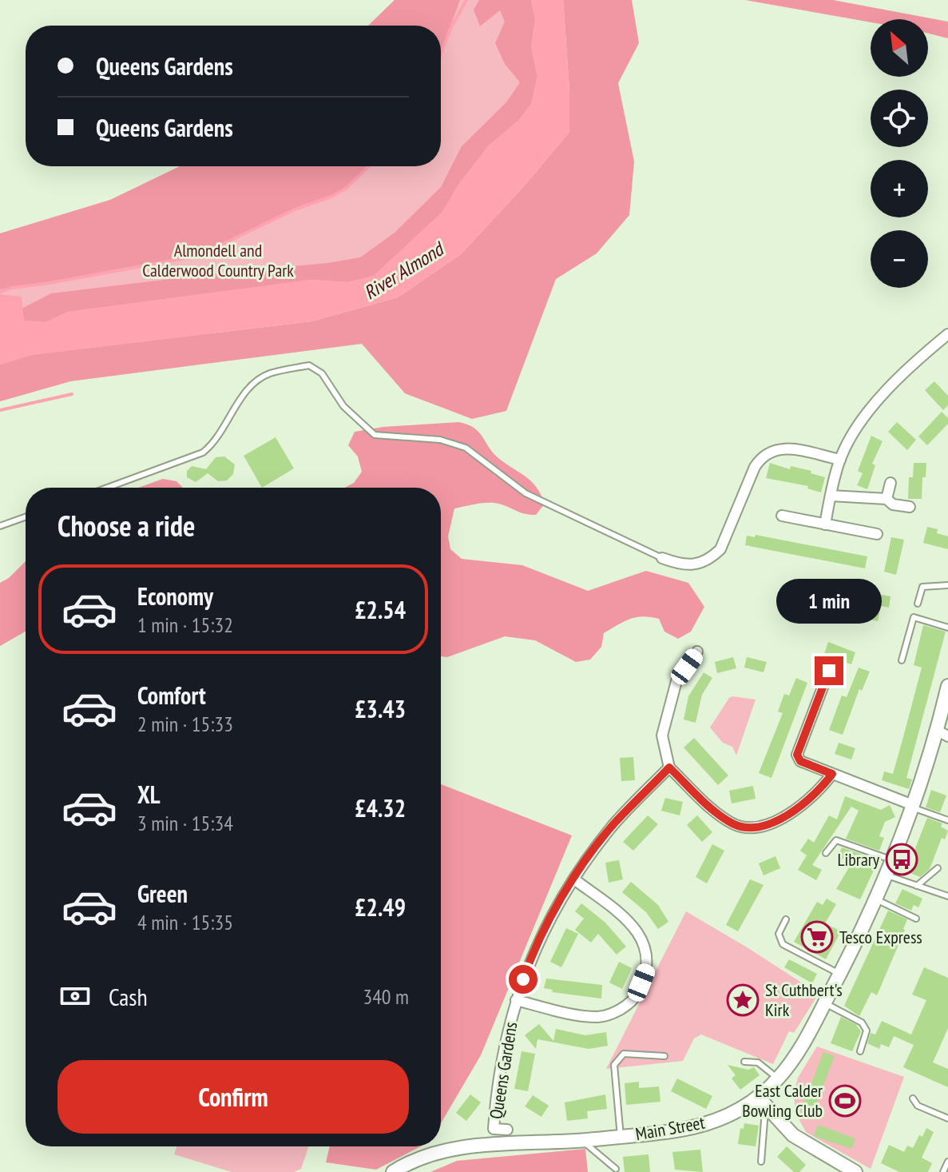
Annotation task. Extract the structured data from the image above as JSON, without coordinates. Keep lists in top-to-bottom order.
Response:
{
  "streets": {
    "main road": ["Main Street"],
    "street": ["Queens Gardens"]
  },
  "water": ["River Almond"],
  "parks": ["Almondell and Calderwood Country Park"],
  "places": {
    "bus stop": ["Library"],
    "supermarket": ["Tesco Express"],
    "place": ["St Cuthbert's Kirk"],
    "sports": ["East Calder Bowling Club"]
  },
  "north": "top left",
  "page": {
    "map_buttons": ["+", "−"],
    "banner": ["Queens Gardens", "Queens Gardens"],
    "heading": "Choose a ride",
    "list": [
      {
        "name": "Economy",
        "note": "1 min · 15:32",
        "value": "£2.54"
      },
      {
        "name": "Comfort",
        "note": "2 min · 15:33",
        "value": "£3.43"
      },
      {
        "name": "XL",
        "note": "3 min · 15:34",
        "value": "£4.32"
      },
      {
        "name": "Green",
        "note": "4 min · 15:35",
        "value": "£2.49"
      }
    ],
    "bubble": "1 min",
    "pay": ["Cash", "340 m"],
    "buttons": "Confirm"
  }
}
